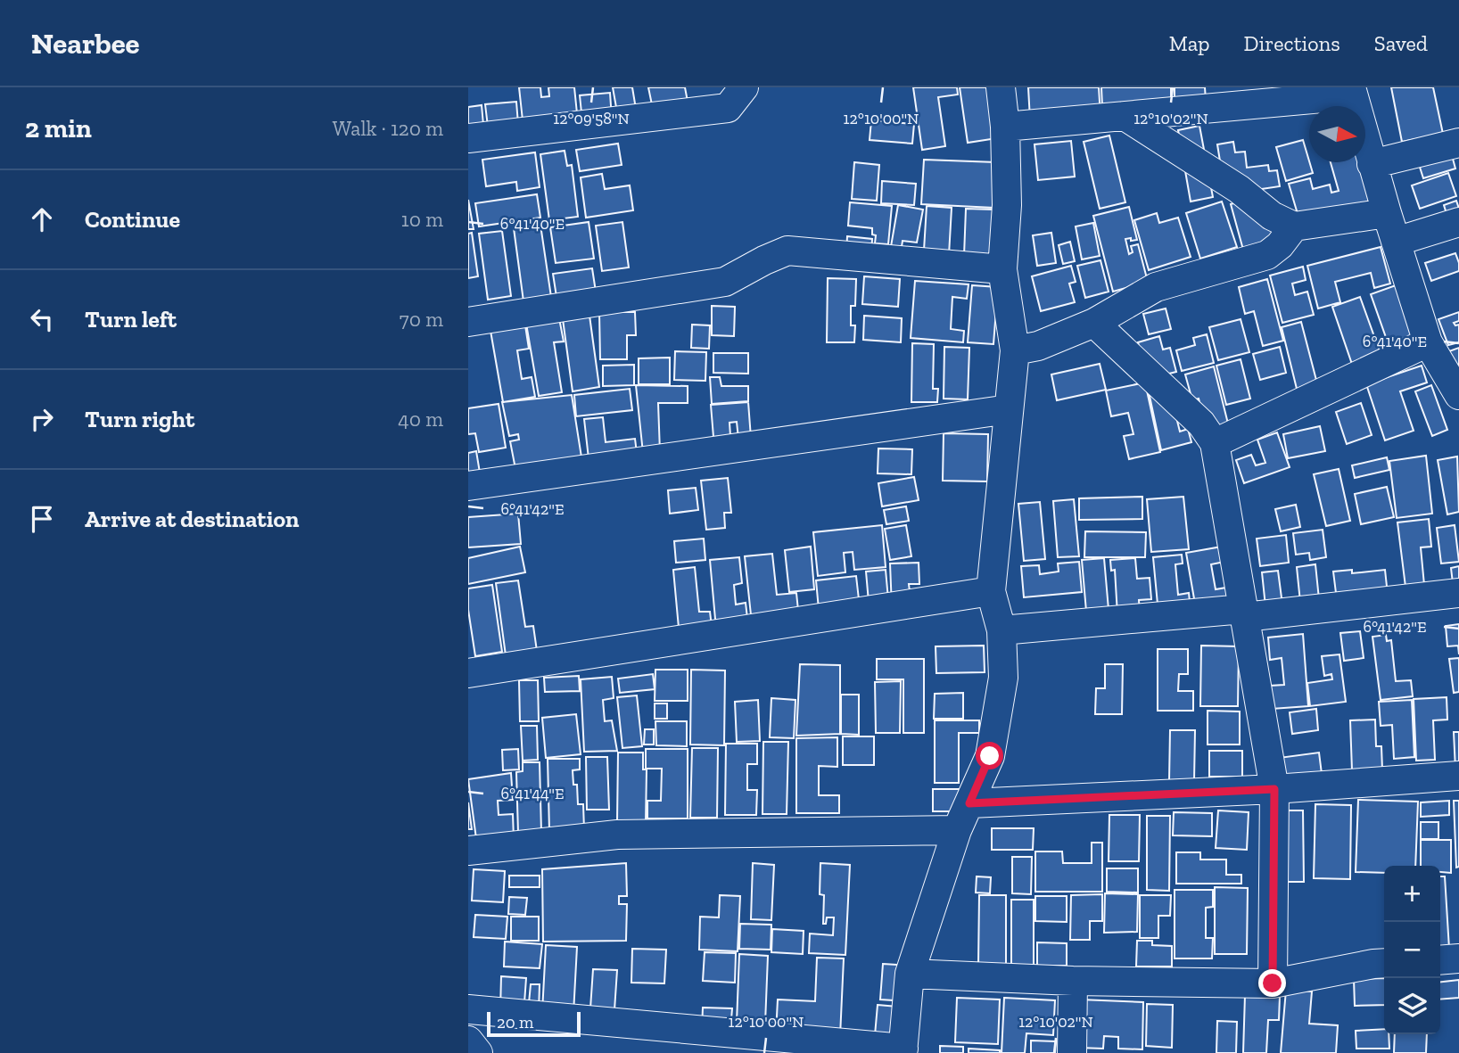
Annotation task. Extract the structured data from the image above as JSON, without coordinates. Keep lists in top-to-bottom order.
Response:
{
  "scale_bar": "20 m",
  "north": "right",
  "page": {
    "header": "Nearbee",
    "nav": ["Map", "Directions", "Saved"],
    "heading": ["2 min", "Walk · 120 m"],
    "list": [
      ["Continue", "10 m"],
      ["Turn left", "70 m"],
      ["Turn right", "40 m"],
      "Arrive at destination"
    ],
    "map_buttons": ["+", "−"],
    "scale": "20 m"
  },
  "coordinates": [
    "12°09'58\"N",
    "12°10'00\"N",
    "12°10'02\"N",
    "6°41'40\"E",
    "6°41'42\"E",
    "6°41'44\"E"
  ]
}
